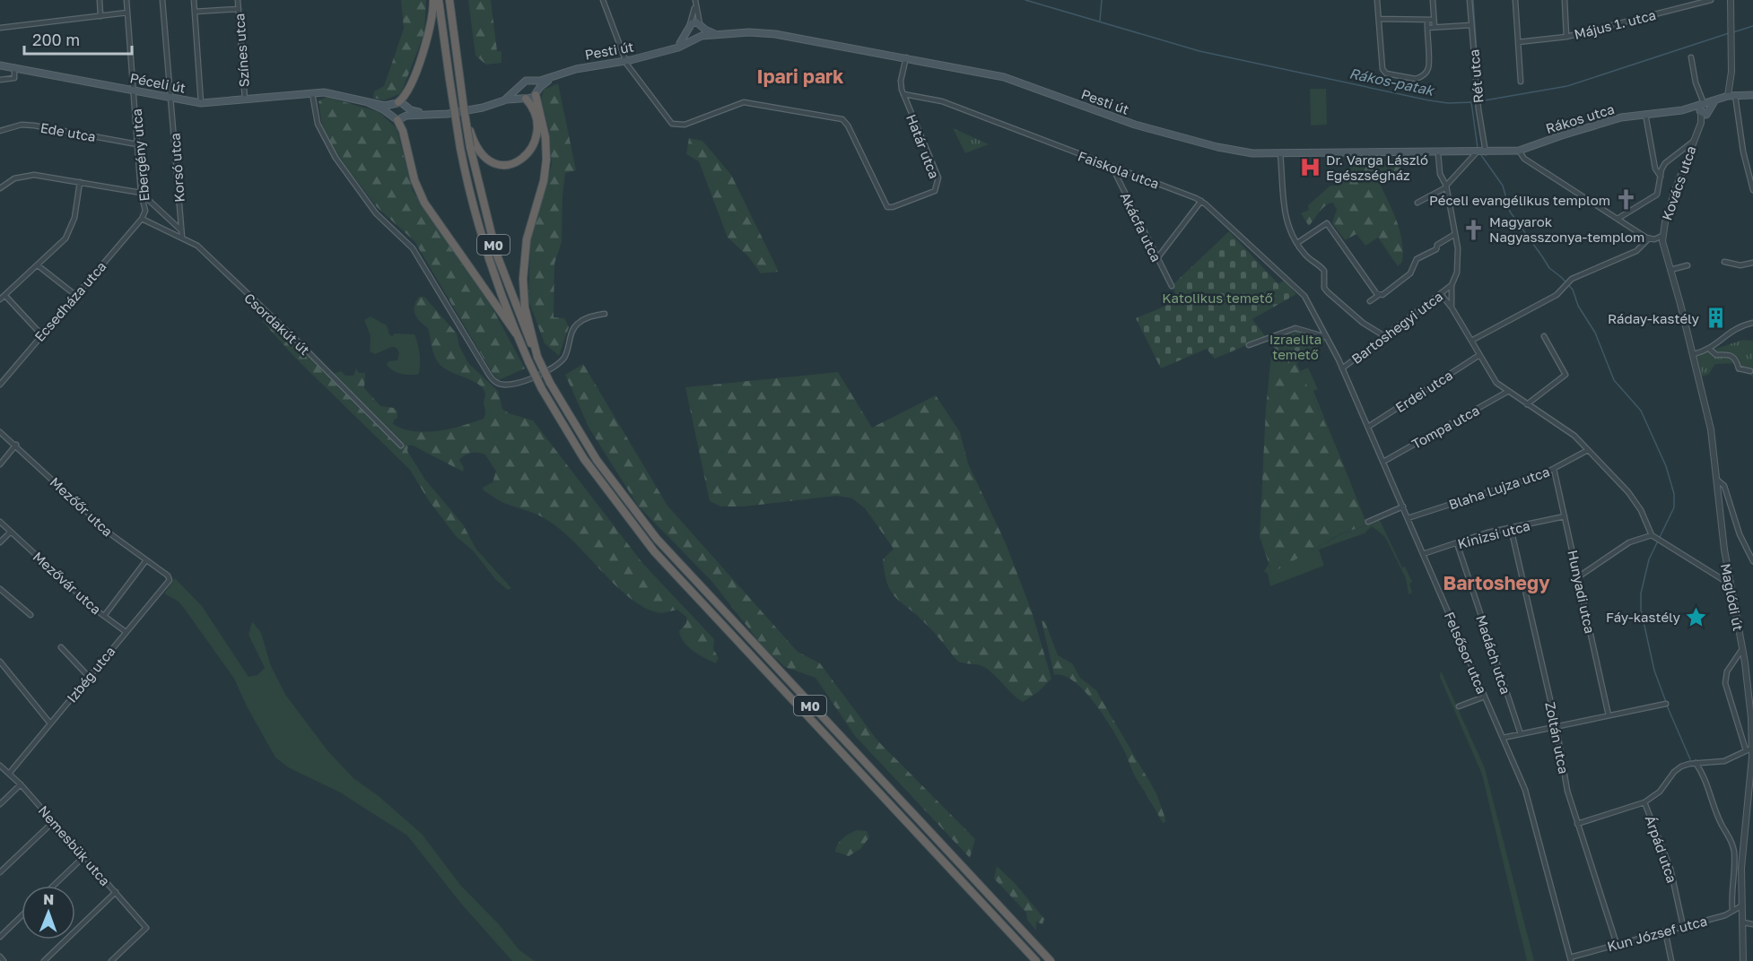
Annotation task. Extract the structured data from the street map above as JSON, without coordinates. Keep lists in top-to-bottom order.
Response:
{
  "streets": {
    "highway": ["M0"],
    "main road": ["Pesti út", "Péceli út", "Rákos utca"],
    "street": [
      "Május 1. utca",
      "Színes utca",
      "Rét utca",
      "Ede utca",
      "Határ utca",
      "Ebergény utca",
      "Korsó utca",
      "Faiskola utca",
      "Kovács utca",
      "Akácfa utca",
      "Ecsedháza utca",
      "Csordakút út",
      "Bartoshegyi utca",
      "Erdei utca",
      "Tompa utca",
      "Blaha Lujza utca",
      "Mezőőr utca",
      "Kinizsi utca",
      "Mezővár utca",
      "Hunyadi utca",
      "Maglódi út",
      "Felsősor utca",
      "Madách utca",
      "Izbég utca",
      "Zoltán utca",
      "Nemesbük utca",
      "Árpád utca",
      "Kun József utca"
    ]
  },
  "crossings": [
    ["Színes utca", "Péceli út"],
    ["Pesti út", "Rét utca"],
    ["Pesti út", "Rákos utca"],
    ["Pesti út", "Határ utca"],
    ["Rét utca", "Rákos utca"],
    ["Péceli út", "Ebergény utca"],
    ["Péceli út", "Korsó utca"],
    ["Rákos utca", "Kovács utca"],
    ["Ede utca", "Ebergény utca"],
    ["Határ utca", "Faiskola utca"],
    ["Ebergény utca", "Ecsedháza utca"],
    ["Ebergény utca", "Csordakút út"],
    ["Korsó utca", "Csordakút út"],
    ["Faiskola utca", "Akácfa utca"],
    ["Faiskola utca", "Felsősor utca"],
    ["Kovács utca", "Maglódi út"],
    ["Ecsedháza utca", "Csordakút út"],
    ["Bartoshegyi utca", "Felsősor utca"],
    ["Erdei utca", "Felsősor utca"],
    ["Tompa utca", "Felsősor utca"],
    ["Blaha Lujza utca", "Hunyadi utca"],
    ["Blaha Lujza utca", "Felsősor utca"],
    ["Mezőőr utca", "Izbég utca"],
    ["Kinizsi utca", "Hunyadi utca"],
    ["Kinizsi utca", "Felsősor utca"],
    ["Kinizsi utca", "Madách utca"],
    ["Kinizsi utca", "Zoltán utca"],
    ["Mezővár utca", "Izbég utca"],
    ["Maglódi út", "Árpád utca"],
    ["Maglódi út", "Kun József utca"],
    ["Felsősor utca", "Kun József utca"],
    ["Izbég utca", "Nemesbük utca"],
    ["Zoltán utca", "Kun József utca"],
    ["Árpád utca", "Kun József utca"]
  ],
  "districts": ["Ipari park", "Bartoshegy"],
  "water": ["Rákos-patak"],
  "parks": ["Katolikus temető", "Izraelita temető"],
  "places": {
    "hospital": ["Dr. Varga László Egészségház"],
    "church": ["Péceli evangélikus templom", "Magyarok Nagyasszonya-templom"],
    "building": ["Ráday-kastély"],
    "place": ["Fáy-kastély"]
  },
  "scale_bar": "200 m",
  "north": "top"
}
